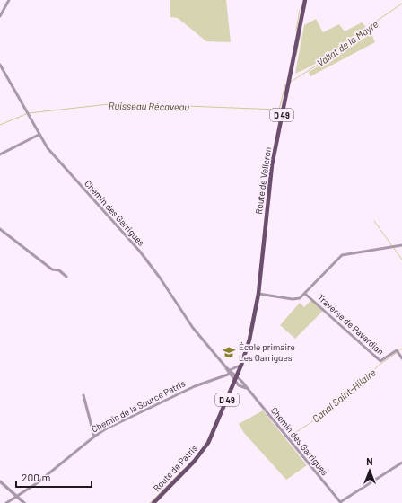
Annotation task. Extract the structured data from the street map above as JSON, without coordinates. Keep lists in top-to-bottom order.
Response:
{
  "streets": {
    "main road": ["D 49", "Route de Velleron", "Route de Patris"],
    "street": ["Chemin des Garrigues", "Traverse de Pavardian", "Chemin de la Source Patris"]
  },
  "crossings": [
    ["Route de Velleron", "Route de Patris"],
    ["Chemin des Garrigues", "Chemin de la Source Patris"],
    ["Chemin des Garrigues", "Route de Patris"]
  ],
  "water": ["Vallat de la Mayre", "Ruisseau Récaveau", "Canal Saint-Hilaire"],
  "places": {
    "school or university": ["École primaire Les Garrigues"]
  },
  "scale_bar": "200 m",
  "north": "top"
}
